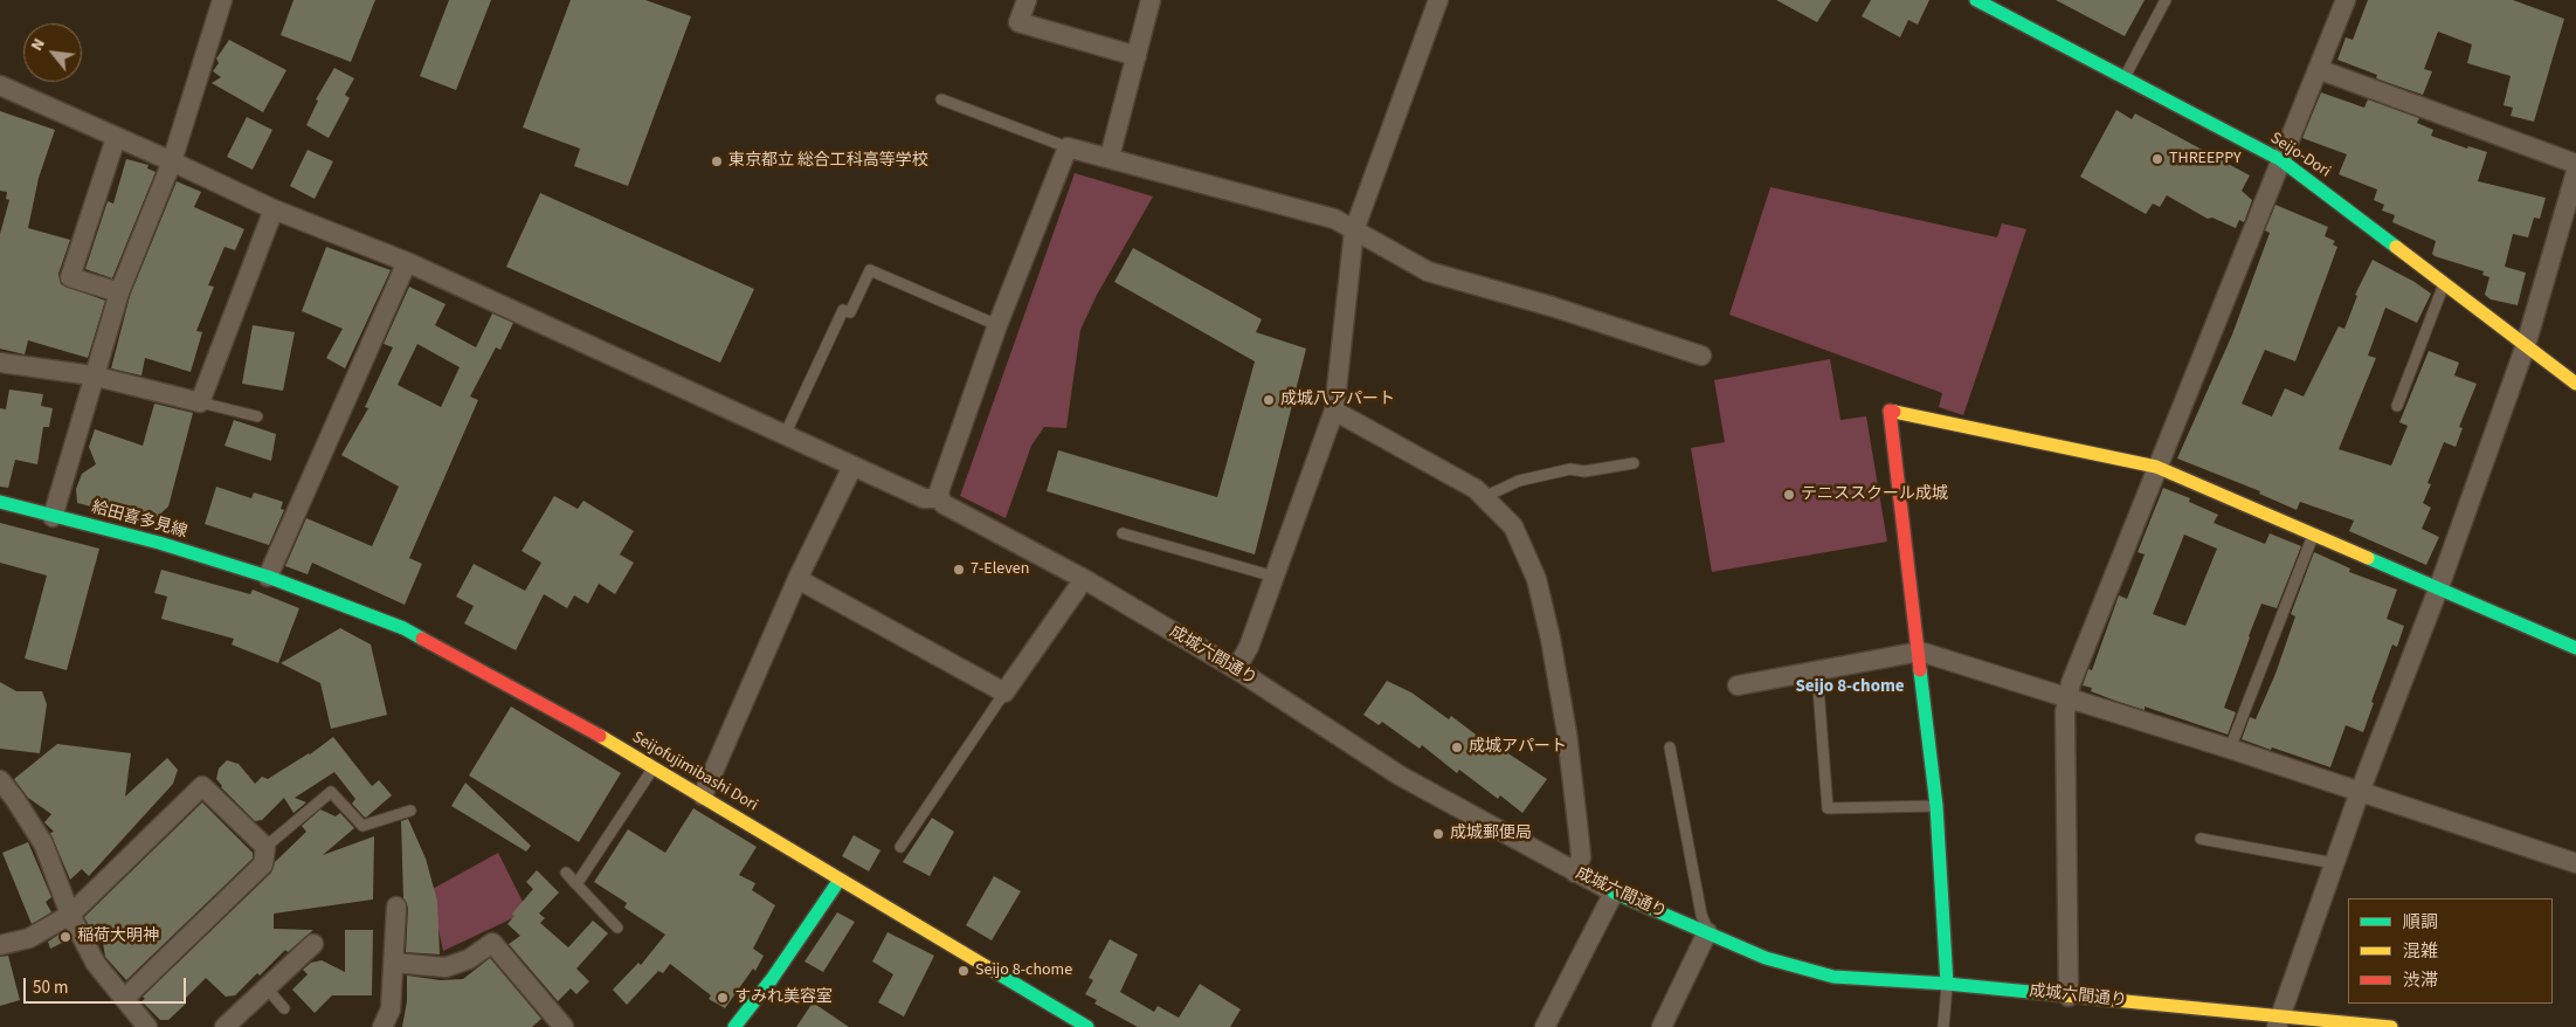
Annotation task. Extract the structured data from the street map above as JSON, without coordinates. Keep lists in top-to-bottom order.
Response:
{
  "streets": {
    "street": [
      "Seijo-Dori",
      "給田喜多見線",
      "成城六間通り",
      "Seijofujimibashi Dori"
    ]
  },
  "crossings": [
    ["給田喜多見線", "Seijofujimibashi Dori"]
  ],
  "districts": ["Seijo 8-chome"],
  "places": [
    "THREEPPY",
    "東京都立 総合工科高等学校",
    "成城八アパート",
    "テニススクール成城",
    "7-Eleven",
    "成城アパート",
    "成城郵便局",
    "稲荷大明神",
    "Seijo 8-chome",
    "すみれ美容室"
  ],
  "legend": ["順調", "混雑", "渋滞"],
  "scale_bar": "50 m",
  "north": "top left"
}
